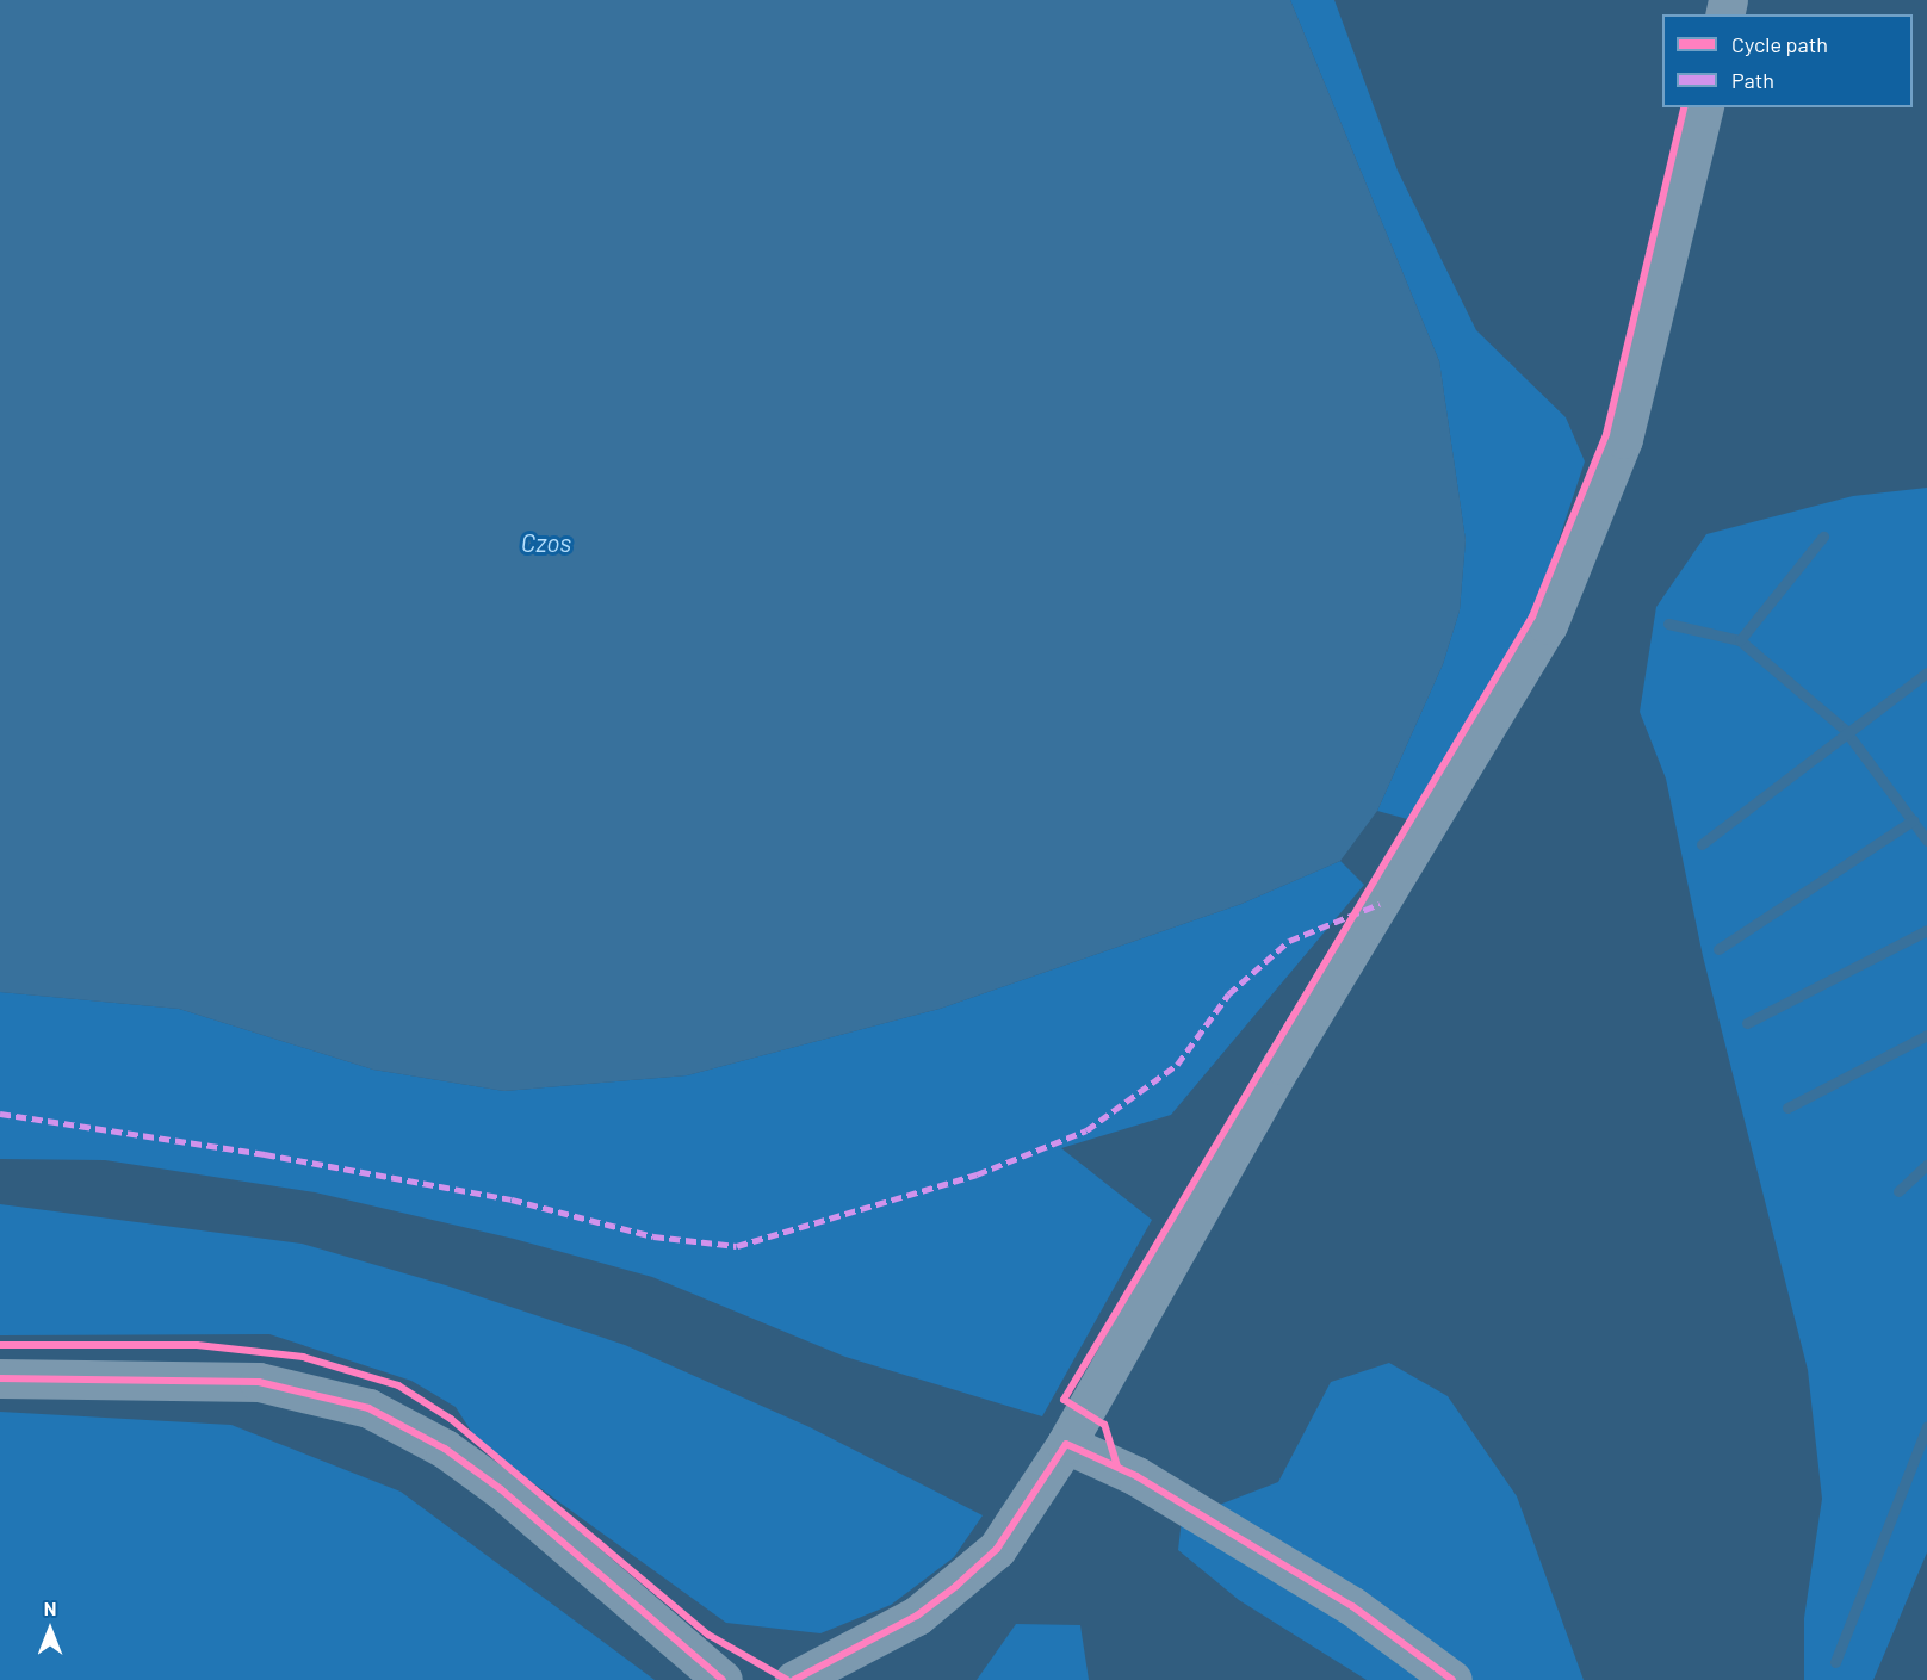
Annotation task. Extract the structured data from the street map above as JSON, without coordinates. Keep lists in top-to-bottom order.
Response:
{
  "water": ["Czos"],
  "legend": ["Cycle path", "Path"],
  "north": "top"
}
